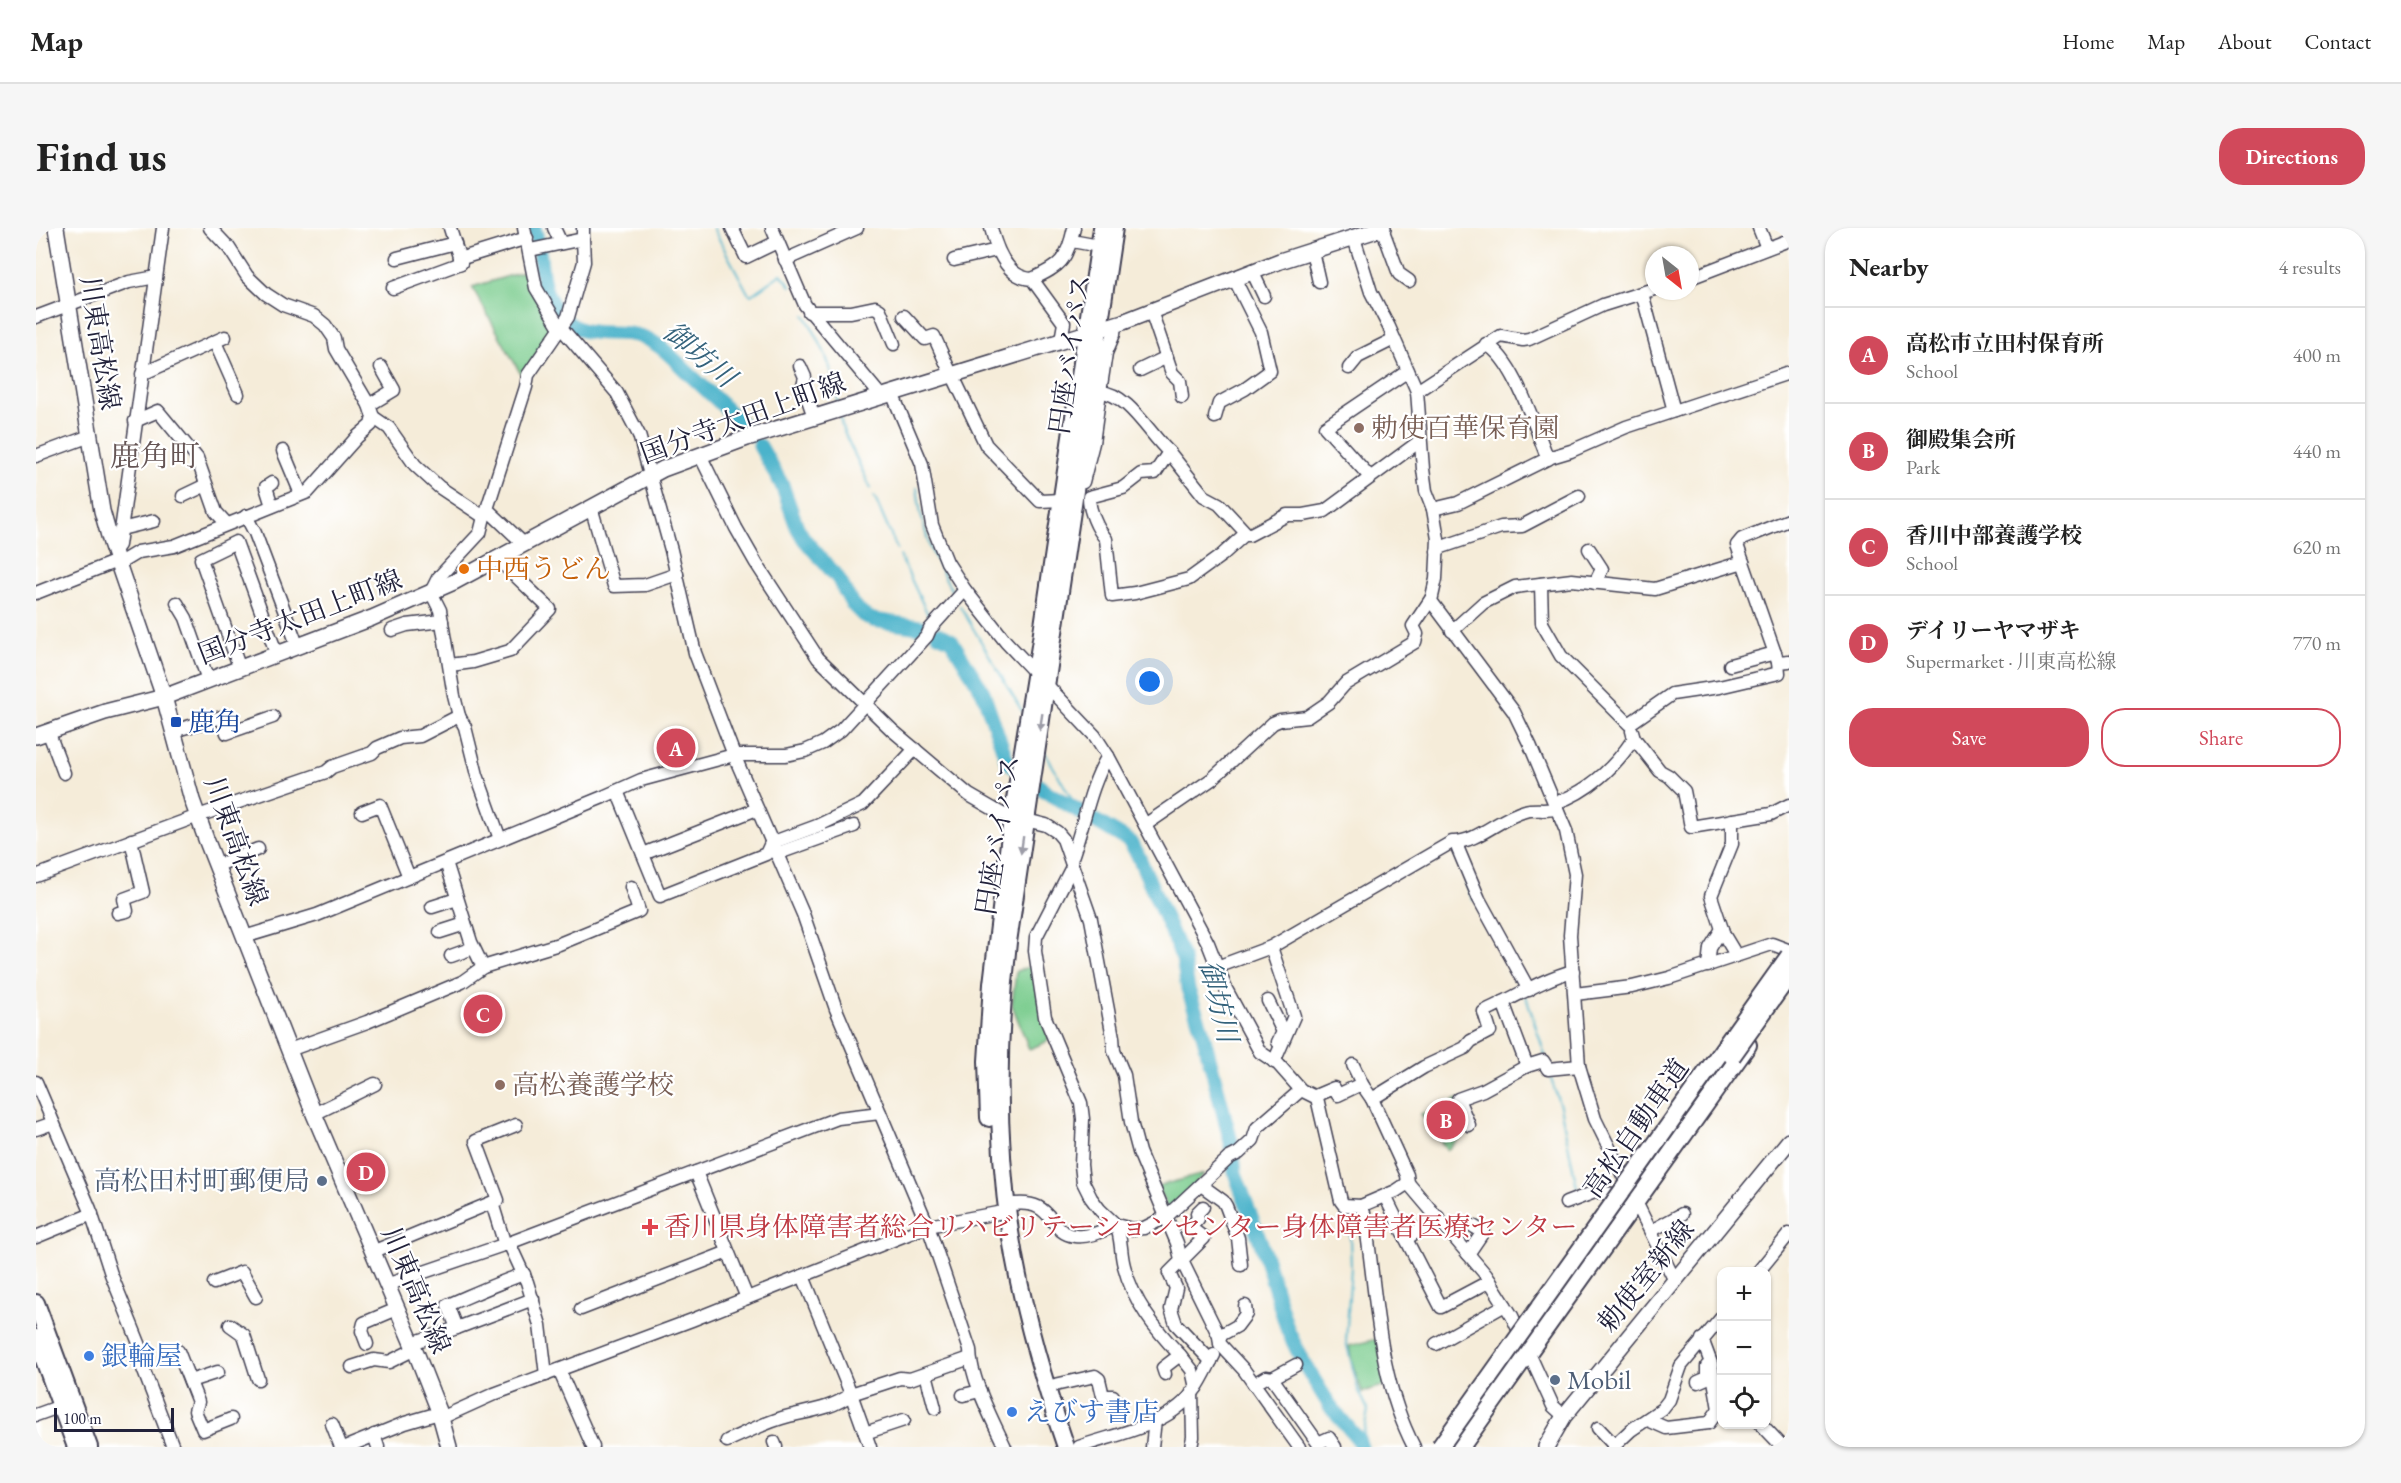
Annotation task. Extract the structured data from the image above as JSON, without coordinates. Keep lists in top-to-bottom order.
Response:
{
  "streets": {
    "highway": ["円座バイパス", "高松自動車道"],
    "main road": ["川東高松線", "国分寺太田上町線", "勅使室新線"]
  },
  "crossings": [
    ["川東高松線", "国分寺太田上町線"],
    ["円座バイパス", "国分寺太田上町線"]
  ],
  "districts": ["鹿角町"],
  "water": ["御坊川"],
  "places": {
    "other": [
      "勅使百華保育園",
      "中西うどん",
      "高松養護学校",
      "高松田村町郵便局",
      "銀輪屋",
      "Mobil",
      "えびす書店"
    ],
    "transit": ["鹿角"],
    "health": ["香川県身体障害者総合リハビリテーションセンター身体障害者医療センター"]
  },
  "scale_bar": "100 m",
  "north": "bottom right",
  "page": {
    "header": "Map",
    "nav": [
      "Home",
      "Map",
      "About",
      "Contact"
    ],
    "buttons": [
      "Directions",
      ["Save", "Share"]
    ],
    "title": "Find us",
    "heading": ["Nearby", "4 results"],
    "list": [
      {
        "mark": "A",
        "name": "高松市立田村保育所",
        "note": "School",
        "value": "400 m"
      },
      {
        "mark": "B",
        "name": "御殿集会所",
        "note": "Park",
        "value": "440 m"
      },
      {
        "mark": "C",
        "name": "香川中部養護学校",
        "note": "School",
        "value": "620 m"
      },
      {
        "mark": "D",
        "name": "デイリーヤマザキ",
        "note": "Supermarket · 川東高松線",
        "value": "770 m"
      }
    ],
    "pins": [
      "A",
      "C",
      "B",
      "D"
    ],
    "map_buttons": ["+", "−"],
    "scale": "100 m"
  }
}
